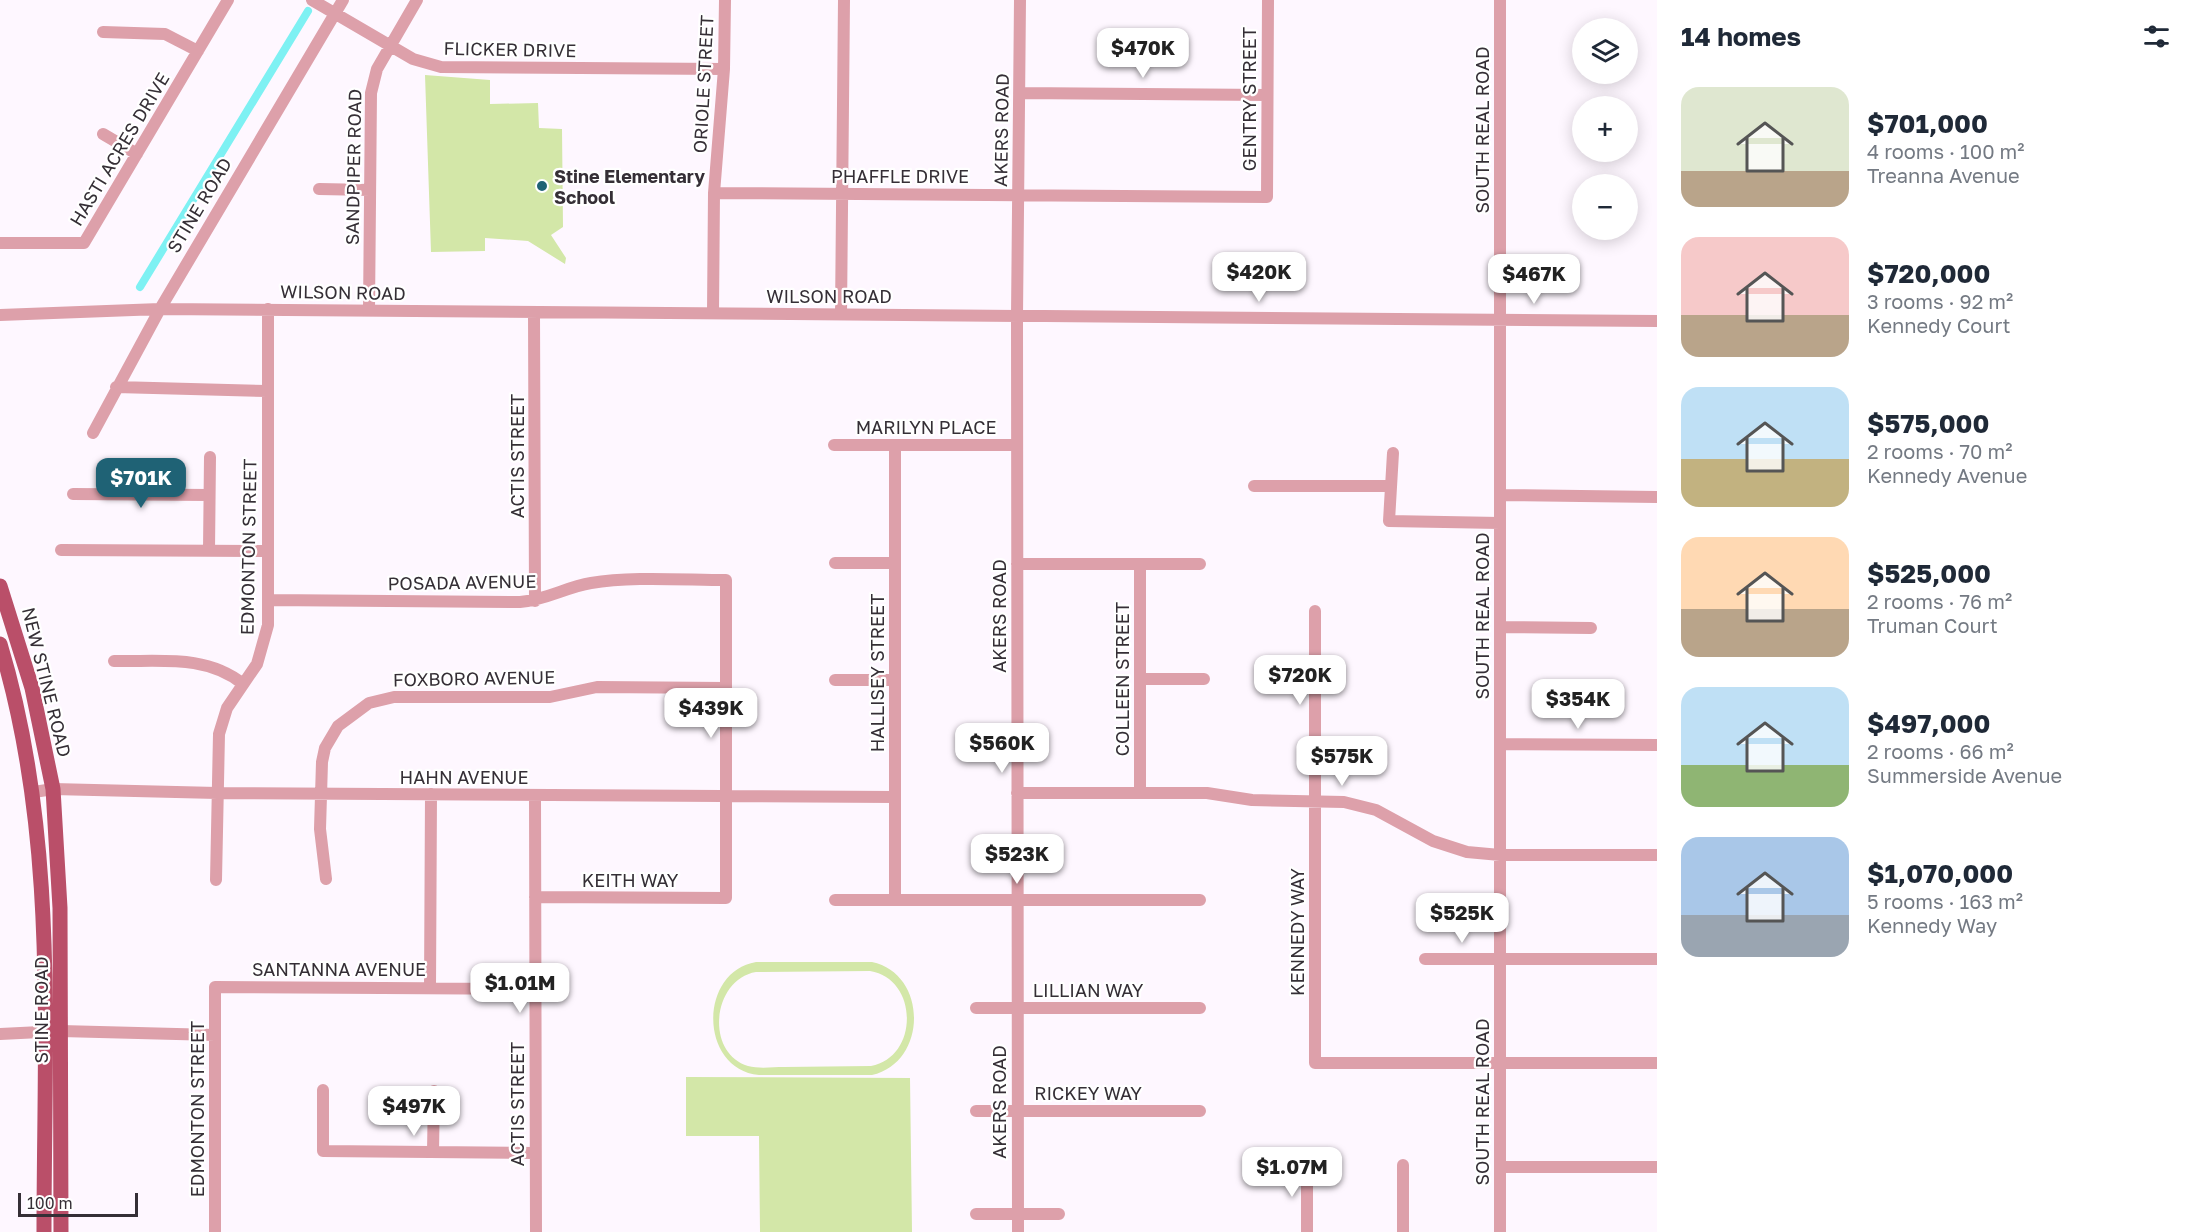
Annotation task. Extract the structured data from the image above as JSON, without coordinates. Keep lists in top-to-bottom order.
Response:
{
  "streets": {
    "main road": ["STINE ROAD", "NEW STINE ROAD"],
    "street": [
      "FLICKER DRIVE",
      "ORIOLE STREET",
      "GENTRY STREET",
      "AKERS ROAD",
      "SOUTH REAL ROAD",
      "HASTI ACRES DRIVE",
      "SANDPIPER ROAD",
      "PHAFFLE DRIVE",
      "WILSON ROAD",
      "MARILYN PLACE",
      "ACTIS STREET",
      "EDMONTON STREET",
      "POSADA AVENUE",
      "HALLISEY STREET",
      "FOXBORO AVENUE",
      "COLLEEN STREET",
      "HAHN AVENUE",
      "KEITH WAY",
      "KENNEDY WAY",
      "SANTANNA AVENUE",
      "LILLIAN WAY",
      "RICKEY WAY"
    ]
  },
  "crossings": [
    ["FLICKER DRIVE", "ORIOLE STREET"],
    ["FLICKER DRIVE", "SANDPIPER ROAD"],
    ["FLICKER DRIVE", "STINE ROAD"],
    ["ORIOLE STREET", "PHAFFLE DRIVE"],
    ["ORIOLE STREET", "WILSON ROAD"],
    ["GENTRY STREET", "PHAFFLE DRIVE"],
    ["AKERS ROAD", "PHAFFLE DRIVE"],
    ["AKERS ROAD", "WILSON ROAD"],
    ["AKERS ROAD", "MARILYN PLACE"],
    ["AKERS ROAD", "LILLIAN WAY"],
    ["AKERS ROAD", "RICKEY WAY"],
    ["SOUTH REAL ROAD", "WILSON ROAD"],
    ["SOUTH REAL ROAD", "KENNEDY WAY"],
    ["SANDPIPER ROAD", "WILSON ROAD"],
    ["STINE ROAD", "WILSON ROAD"],
    ["STINE ROAD", "NEW STINE ROAD"],
    ["STINE ROAD", "HAHN AVENUE"],
    ["WILSON ROAD", "ACTIS STREET"],
    ["WILSON ROAD", "EDMONTON STREET"],
    ["MARILYN PLACE", "HALLISEY STREET"],
    ["ACTIS STREET", "POSADA AVENUE"],
    ["ACTIS STREET", "HAHN AVENUE"],
    ["ACTIS STREET", "KEITH WAY"],
    ["ACTIS STREET", "SANTANNA AVENUE"],
    ["EDMONTON STREET", "POSADA AVENUE"],
    ["EDMONTON STREET", "HAHN AVENUE"],
    ["EDMONTON STREET", "SANTANNA AVENUE"],
    ["POSADA AVENUE", "FOXBORO AVENUE"],
    ["HALLISEY STREET", "HAHN AVENUE"],
    ["FOXBORO AVENUE", "HAHN AVENUE"],
    ["NEW STINE ROAD", "HAHN AVENUE"],
    ["HAHN AVENUE", "KEITH WAY"]
  ],
  "places": ["Stine Elementary School"],
  "scale_bar": "100 m",
  "page": {
    "heading": "14 homes",
    "map_buttons": ["+", "−"],
    "price": [
      "$470K",
      "$420K",
      "$467K",
      "$701K",
      "$720K",
      "$354K",
      "$439K",
      "$560K",
      "$575K",
      "$523K",
      "$525K",
      "$1.01M",
      "$497K",
      "$1.07M"
    ],
    "list": [
      {
        "name": "$701,000",
        "note": "4 rooms · 100 m² · Treanna Avenue"
      },
      {
        "name": "$720,000",
        "note": "3 rooms · 92 m² · Kennedy Court"
      },
      {
        "name": "$575,000",
        "note": "2 rooms · 70 m² · Kennedy Avenue"
      },
      {
        "name": "$525,000",
        "note": "2 rooms · 76 m² · Truman Court"
      },
      {
        "name": "$497,000",
        "note": "2 rooms · 66 m² · Summerside Avenue"
      },
      {
        "name": "$1,070,000",
        "note": "5 rooms · 163 m² · Kennedy Way"
      }
    ],
    "scale": "100 m"
  }
}
